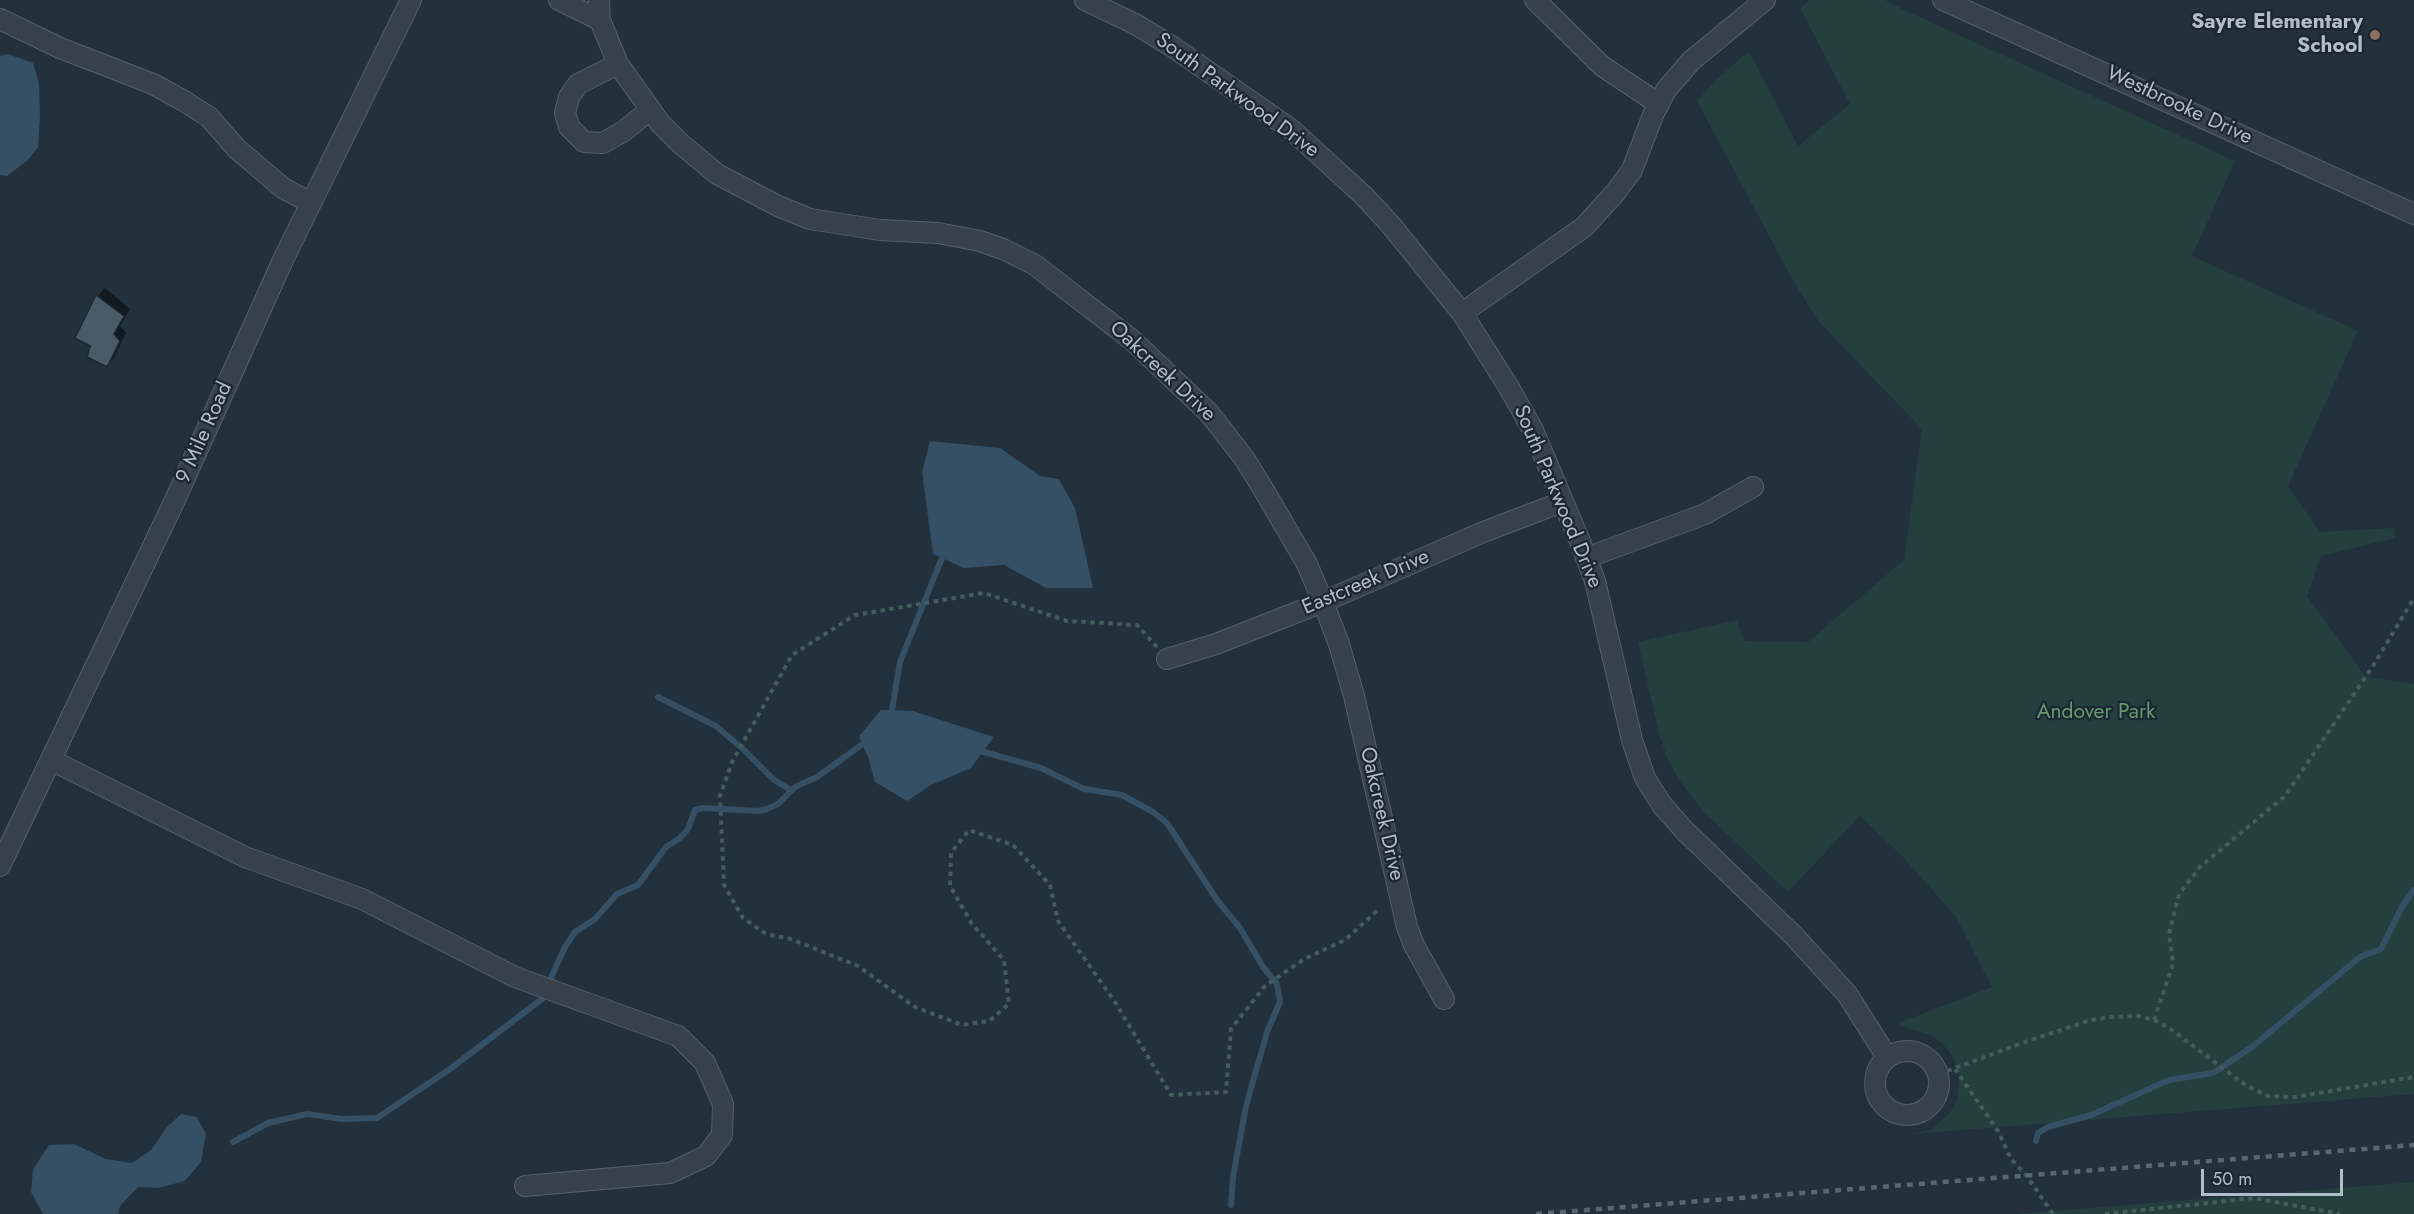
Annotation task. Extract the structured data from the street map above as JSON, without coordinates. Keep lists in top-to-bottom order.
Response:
{
  "streets": {
    "street": [
      "South Parkwood Drive",
      "Westbrooke Drive",
      "Oakcreek Drive",
      "9 Mile Road",
      "Eastcreek Drive"
    ]
  },
  "crossings": [
    ["South Parkwood Drive", "Eastcreek Drive"],
    ["Oakcreek Drive", "Eastcreek Drive"]
  ],
  "parks": ["Andover Park"],
  "places": ["Sayre Elementary School"],
  "scale_bar": "50 m"
}
